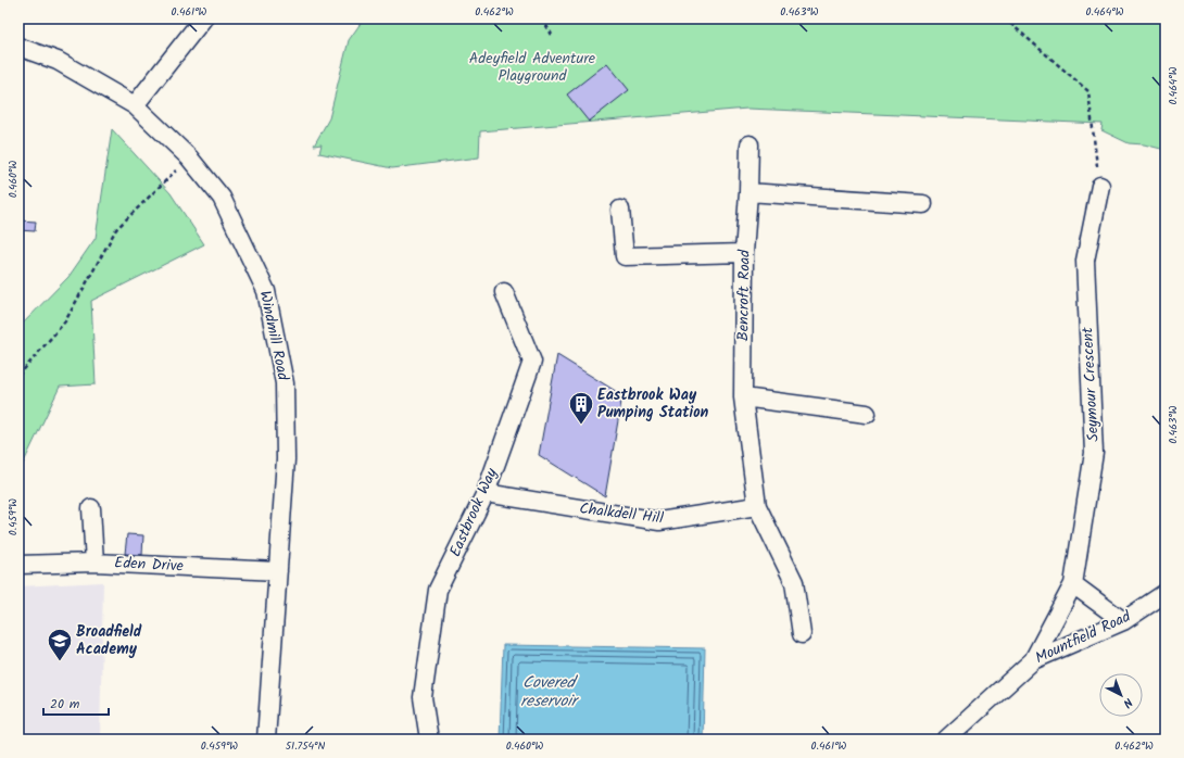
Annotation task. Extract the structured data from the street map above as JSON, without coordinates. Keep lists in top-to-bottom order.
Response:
{
  "streets": {
    "street": [
      "Bencroft Road",
      "Windmill Road",
      "Seymour Crescent",
      "Eastbrook Way",
      "Chalkdell Hill",
      "Eden Drive",
      "Mountfield Road"
    ]
  },
  "crossings": [
    ["Bencroft Road", "Chalkdell Hill"],
    ["Windmill Road", "Eden Drive"],
    ["Seymour Crescent", "Mountfield Road"],
    ["Eastbrook Way", "Chalkdell Hill"]
  ],
  "water": ["Covered reservoir"],
  "parks": ["Adeyfield Adventure Playground"],
  "places": {
    "building": ["Eastbrook Way Pumping Station"],
    "school or university": ["Broadfield Academy"]
  },
  "scale_bar": "20 m",
  "north": "bottom right",
  "coordinates": [
    "0.461°W",
    "0.462°W",
    "0.463°W",
    "0.464°W",
    "0.460°W",
    "0.459°W",
    "51.754°N"
  ]
}
